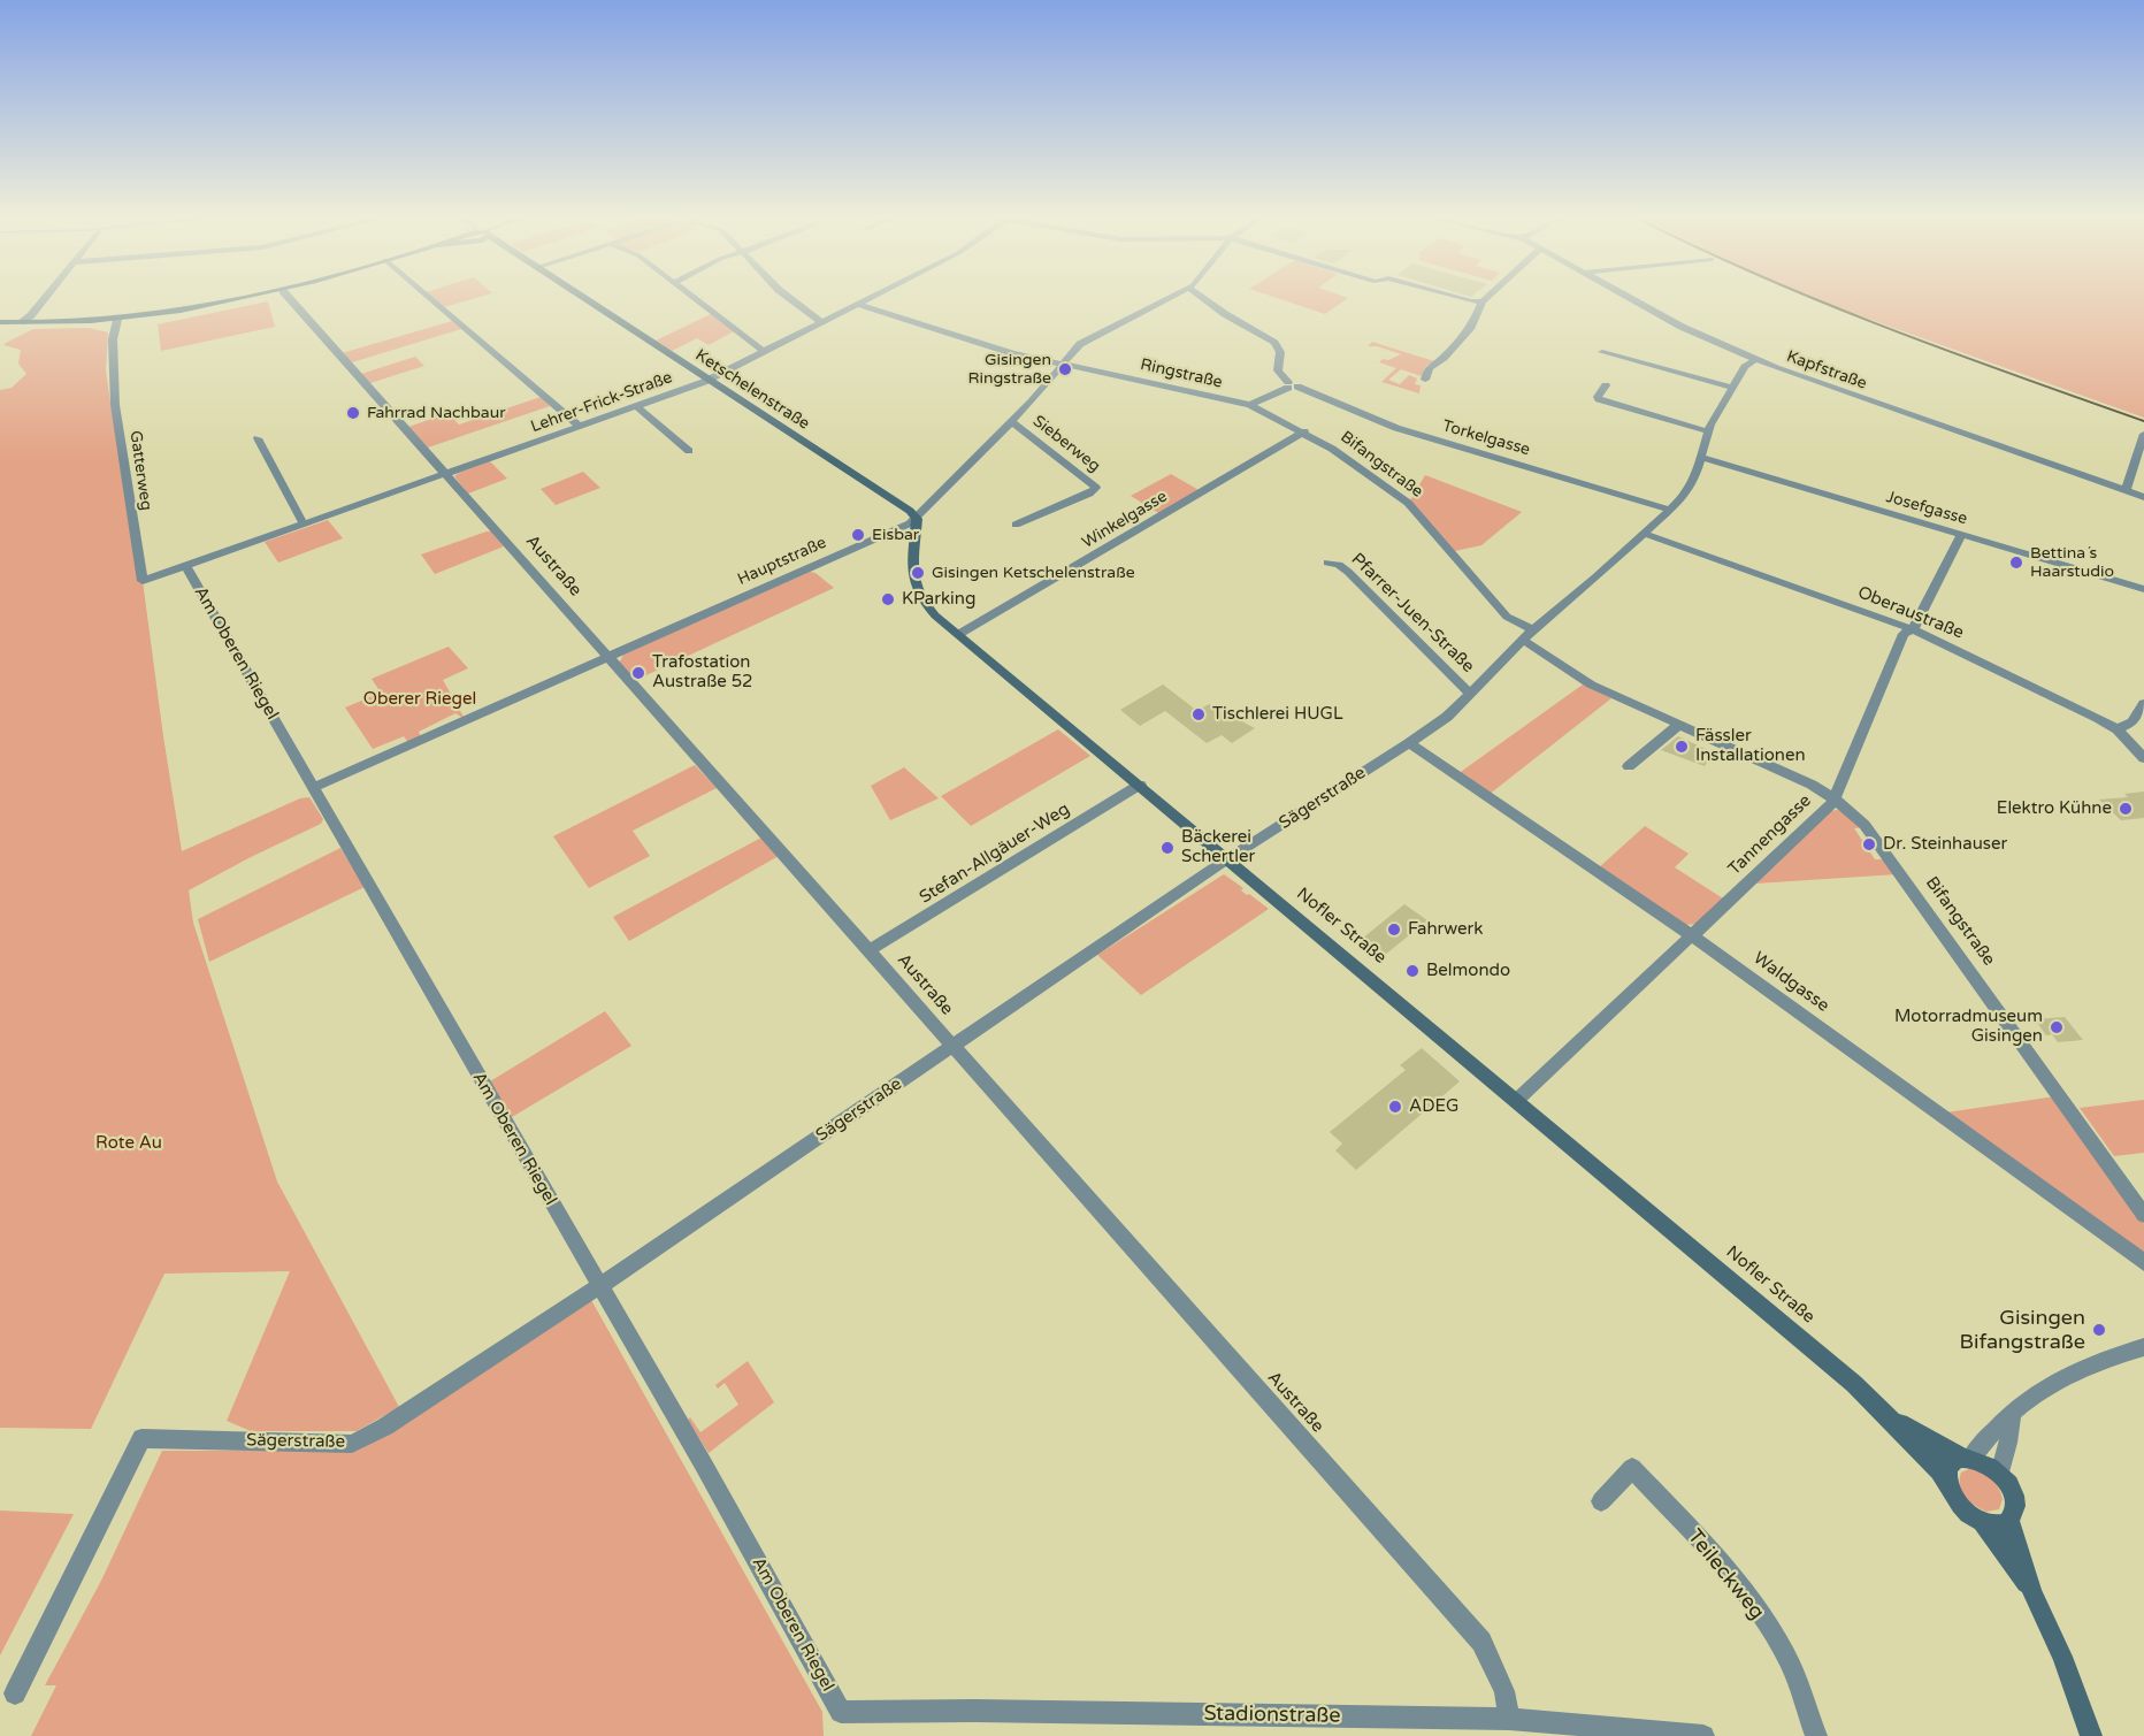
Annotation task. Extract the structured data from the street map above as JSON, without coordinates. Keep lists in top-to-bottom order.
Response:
{
  "streets": {
    "main road": ["Ketschelenstraße", "Nofler Straße"],
    "street": [
      "Kapfstraße",
      "Ringstraße",
      "Lehrer-Frick-Straße",
      "Torkelgasse",
      "Sieberweg",
      "Bifangstraße",
      "Gatterweg",
      "Josefgasse",
      "Winkelgasse",
      "Hauptstraße",
      "Austraße",
      "Pfarrer-Juen-Straße",
      "Oberaustraße",
      "Am Oberen Riegel",
      "Sägerstraße",
      "Tannengasse",
      "Stefan-Allgäuer-Weg",
      "Waldgasse",
      "Teileckweg",
      "Stadionstraße"
    ]
  },
  "crossings": [
    ["Kapfstraße", "Sägerstraße"],
    ["Ringstraße", "Lehrer-Frick-Straße"],
    ["Ringstraße", "Bifangstraße"],
    ["Ringstraße", "Hauptstraße"],
    ["Ketschelenstraße", "Lehrer-Frick-Straße"],
    ["Ketschelenstraße", "Hauptstraße"],
    ["Ketschelenstraße", "Nofler Straße"],
    ["Lehrer-Frick-Straße", "Gatterweg"],
    ["Lehrer-Frick-Straße", "Austraße"],
    ["Lehrer-Frick-Straße", "Am Oberen Riegel"],
    ["Torkelgasse", "Sägerstraße"],
    ["Sieberweg", "Hauptstraße"],
    ["Bifangstraße", "Winkelgasse"],
    ["Bifangstraße", "Sägerstraße"],
    ["Bifangstraße", "Tannengasse"],
    ["Gatterweg", "Am Oberen Riegel"],
    ["Josefgasse", "Sägerstraße"],
    ["Josefgasse", "Tannengasse"],
    ["Winkelgasse", "Nofler Straße"],
    ["Hauptstraße", "Austraße"],
    ["Hauptstraße", "Am Oberen Riegel"],
    ["Hauptstraße", "Nofler Straße"],
    ["Austraße", "Sägerstraße"],
    ["Austraße", "Stefan-Allgäuer-Weg"],
    ["Austraße", "Stadionstraße"],
    ["Pfarrer-Juen-Straße", "Sägerstraße"],
    ["Oberaustraße", "Sägerstraße"],
    ["Oberaustraße", "Tannengasse"],
    ["Am Oberen Riegel", "Sägerstraße"],
    ["Am Oberen Riegel", "Stadionstraße"],
    ["Sägerstraße", "Nofler Straße"],
    ["Sägerstraße", "Waldgasse"],
    ["Tannengasse", "Nofler Straße"],
    ["Tannengasse", "Waldgasse"],
    ["Stefan-Allgäuer-Weg", "Nofler Straße"]
  ],
  "parks": ["Oberer Riegel", "Rote Au"],
  "places": [
    "Gisingen Ringstraße",
    "Fahrrad Nachbaur",
    "Eisbar",
    "Bettina´s Haarstudio",
    "Gisingen Ketschelenstraße",
    "KParking",
    "Trafostation Austraße 52",
    "Tischlerei HUGL",
    "Fässler Installationen",
    "Elektro Kühne",
    "Dr. Steinhauser",
    "Bäckerei Schertler",
    "Fahrwerk",
    "Belmondo",
    "Motorradmuseum Gisingen",
    "ADEG",
    "Gisingen Bifangstraße"
  ]
}
